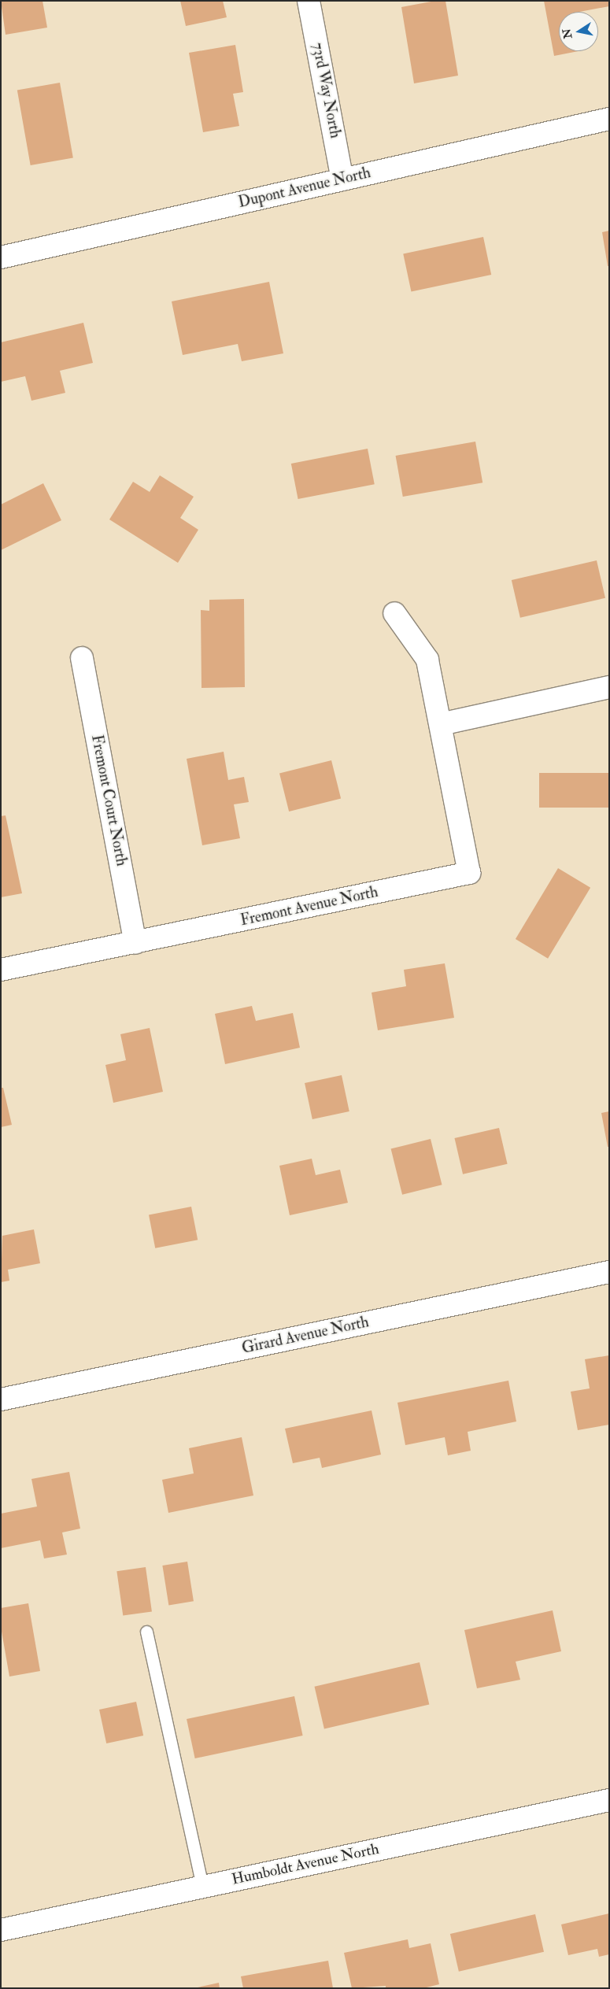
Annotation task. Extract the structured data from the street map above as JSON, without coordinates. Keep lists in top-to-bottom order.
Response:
{
  "streets": {
    "street": [
      "73rd Way North",
      "Dupont Avenue North",
      "Fremont Court North",
      "Fremont Avenue North",
      "Girard Avenue North",
      "Humboldt Avenue North"
    ]
  },
  "crossings": [
    ["73rd Way North", "Dupont Avenue North"],
    ["Fremont Court North", "Fremont Avenue North"]
  ],
  "north": "left"
}
